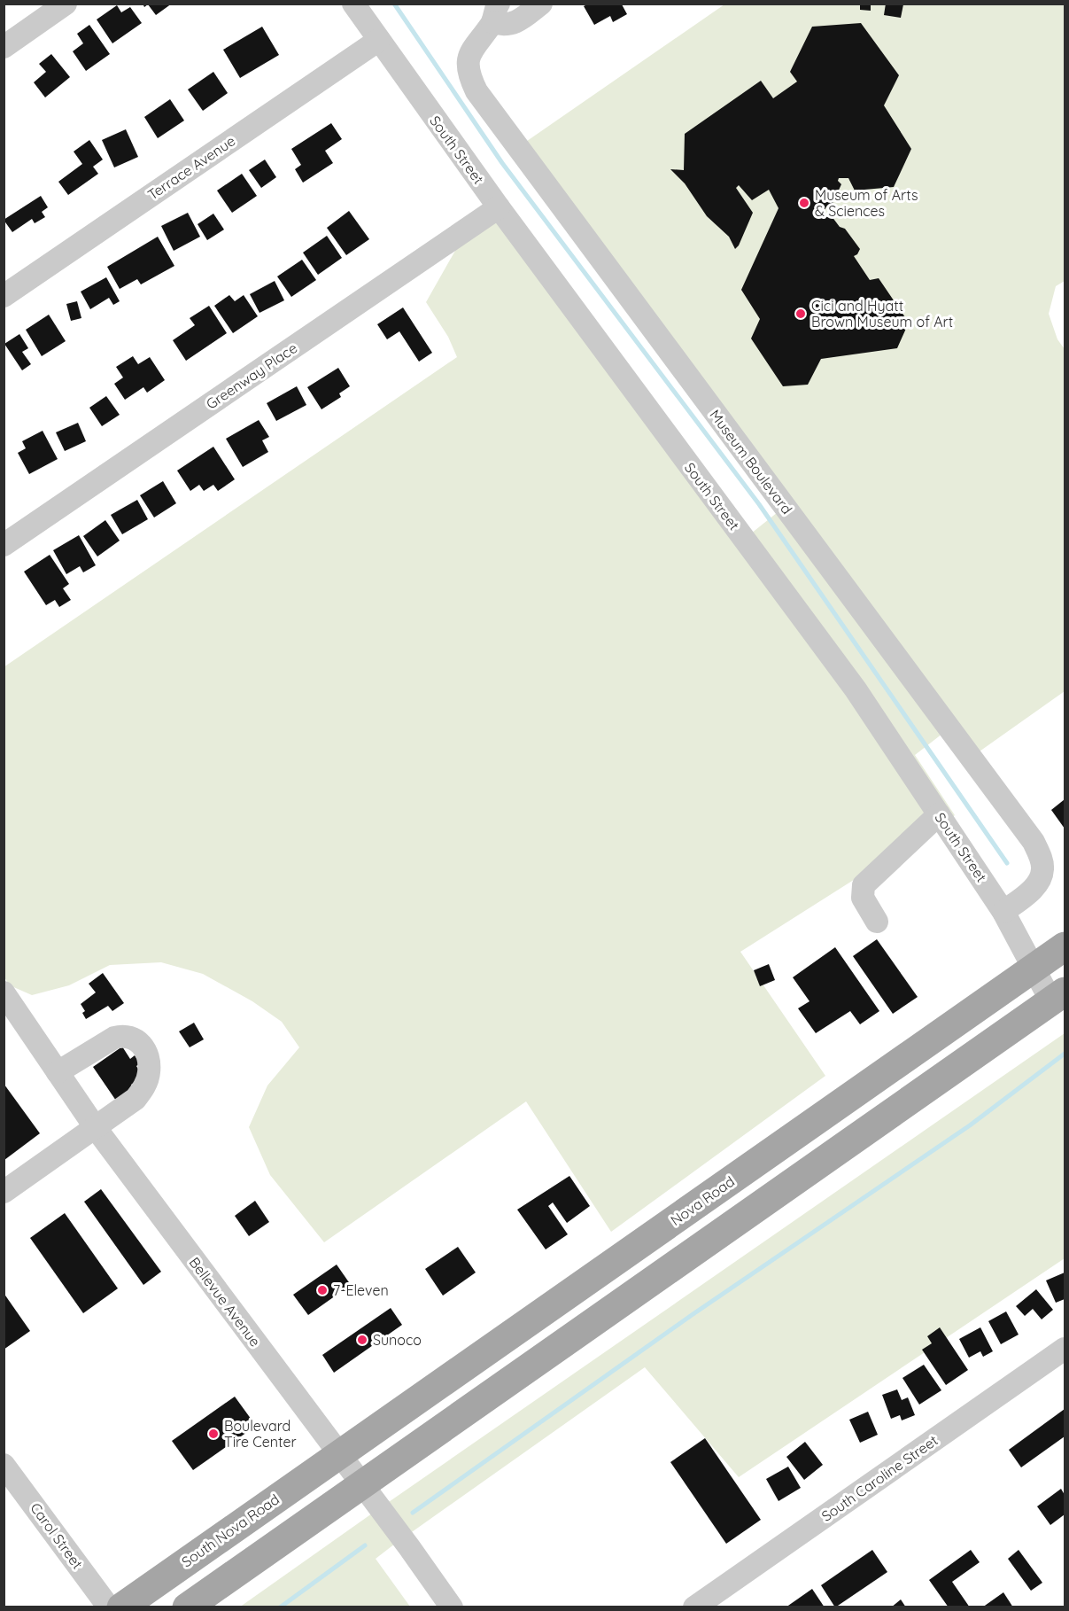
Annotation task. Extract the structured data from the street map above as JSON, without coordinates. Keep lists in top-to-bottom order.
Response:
{
  "streets": {
    "main road": ["Nova Road", "South Nova Road"],
    "street": [
      "South Street",
      "Terrace Avenue",
      "Greenway Place",
      "Museum Boulevard",
      "Bellevue Avenue",
      "South Caroline Street",
      "Carol Street"
    ]
  },
  "crossings": [
    ["South Street", "Terrace Avenue"],
    ["South Street", "Greenway Place"],
    ["South Street", "Museum Boulevard"],
    ["South Street", "Nova Road"],
    ["Nova Road", "Bellevue Avenue"],
    ["Nova Road", "South Nova Road"],
    ["Bellevue Avenue", "South Nova Road"]
  ],
  "places": [
    "Museum of Arts & Sciences",
    "Cici and Hyatt Brown Museum of Art",
    "7-Eleven",
    "Sunoco",
    "Boulevard Tire Center"
  ]
}
